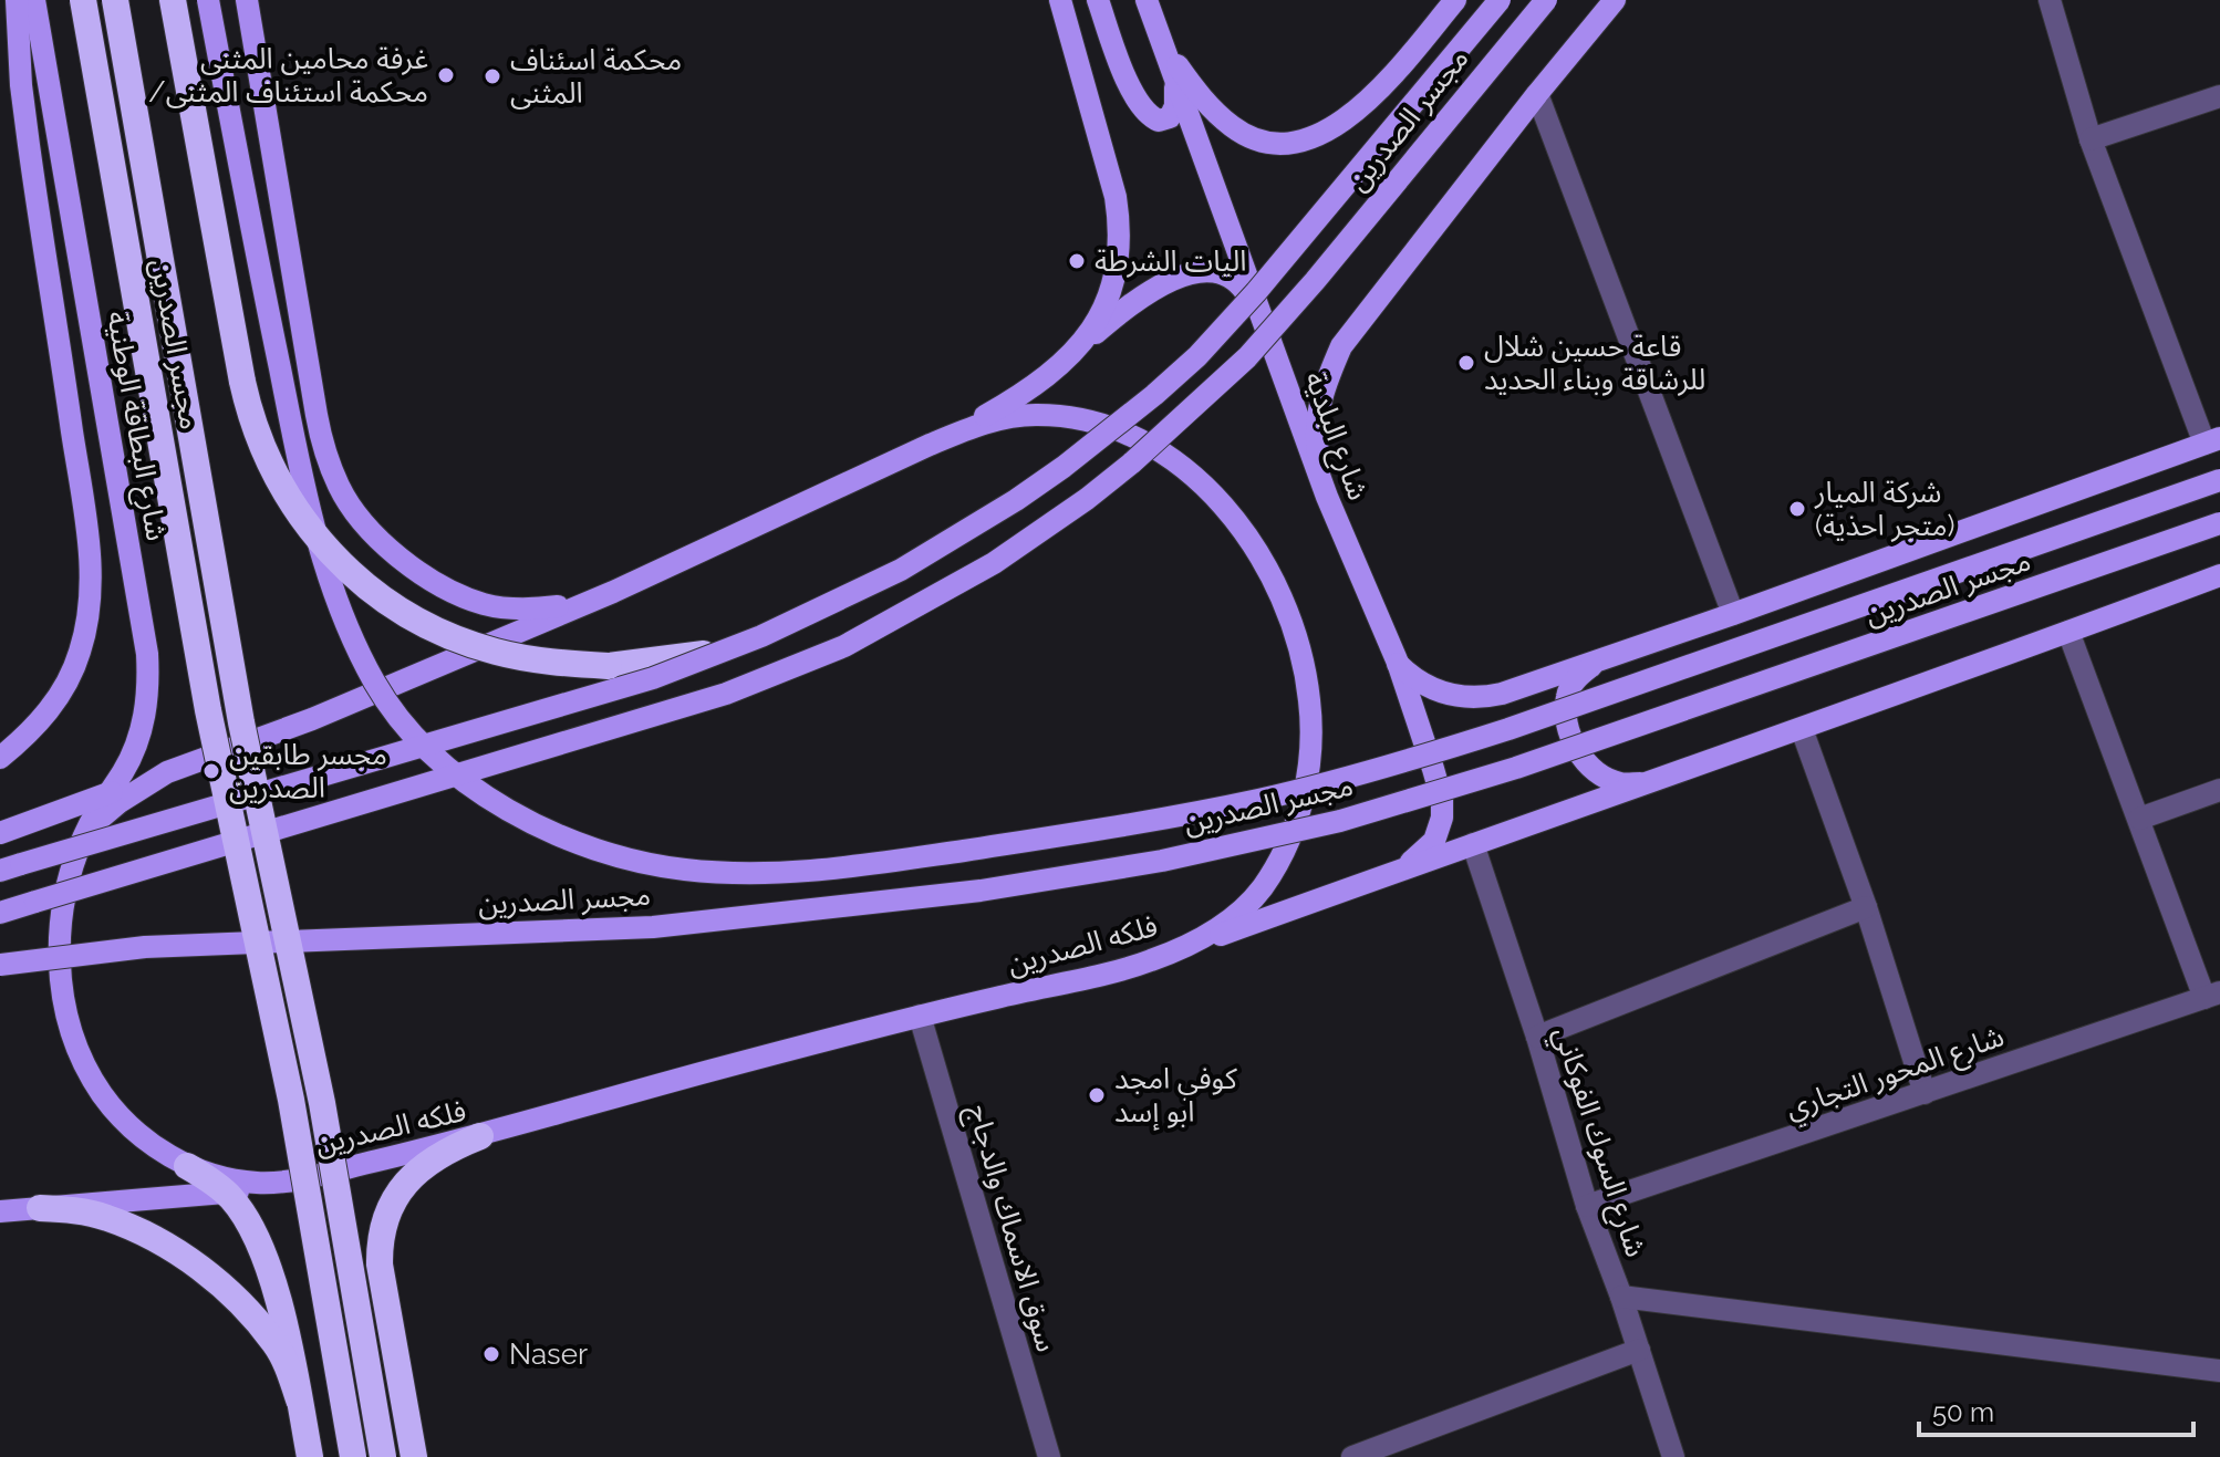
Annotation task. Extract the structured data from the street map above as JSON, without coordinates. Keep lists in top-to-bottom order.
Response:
{
  "streets": {
    "highway": ["مجسر الصدرين"],
    "main road": ["شارع البطاقة الوطنية", "شارع البلدية", "فلكه الصدرين"],
    "street": ["شارع المحور التجاري", "شارع السوك الفوكاني", "سوق الاسماك والدجاج"]
  },
  "crossings": [
    ["شارع البطاقة الوطنية", "فلكه الصدرين"],
    ["فلكه الصدرين", "سوق الاسماك والدجاج"],
    ["شارع المحور التجاري", "شارع السوك الفوكاني"]
  ],
  "places": [
    "غرفة محامين المثنى /محكمة استئناف المثنى",
    "محكمة اسئناف المثنى",
    "اليات الشرطة",
    "قاعة حسين شلال للرشاقة وبناء الحديد",
    "شركة الميار (متجر احذية)",
    "مجسر طابقين الصدرين",
    "كوفي امجد ابو إسد",
    "Naser"
  ],
  "scale_bar": "50 m"
}
